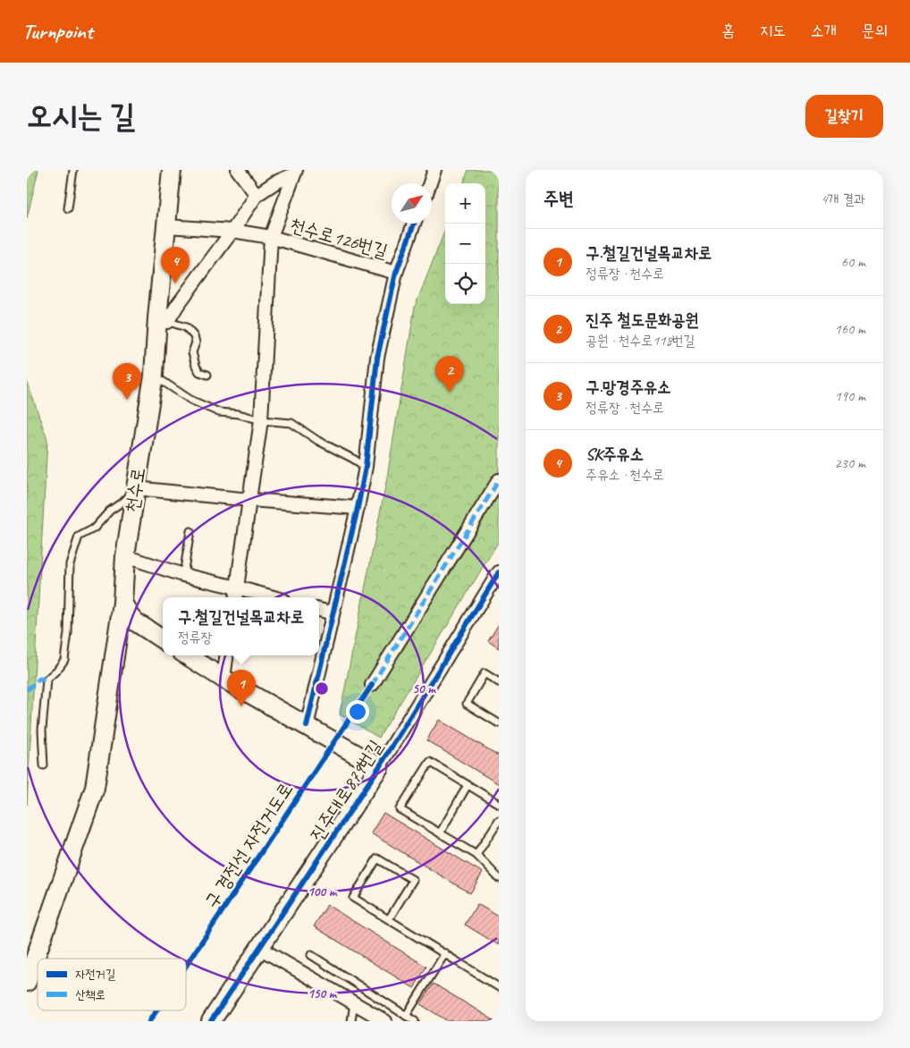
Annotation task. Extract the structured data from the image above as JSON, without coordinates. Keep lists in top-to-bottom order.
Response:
{
  "streets": {
    "street": ["천수로126번길", "천수로", "진주대로879번길"],
    "cycle path": ["구 경전선 자전거도로"]
  },
  "crossings": [
    ["천수로126번길", "천수로"]
  ],
  "legend": ["자전거길", "산책로"],
  "north": "top right",
  "page": {
    "header": "Turnpoint",
    "nav": [
      "홈",
      "지도",
      "소개",
      "문의"
    ],
    "buttons": "길찾기",
    "title": "오시는 길",
    "heading": ["주변", "4개 결과"],
    "map_buttons": ["+", "−"],
    "list": [
      {
        "mark": "1",
        "name": "구.철길건널목교차로",
        "note": "정류장 · 천수로",
        "value": "60 m"
      },
      {
        "mark": "2",
        "name": "진주 철도문화공원",
        "note": "공원 · 천수로118번길",
        "value": "160 m"
      },
      {
        "mark": "3",
        "name": "구.망경주유소",
        "note": "정류장 · 천수로",
        "value": "190 m"
      },
      {
        "mark": "4",
        "name": "SK주유소",
        "note": "주유소 · 천수로",
        "value": "230 m"
      }
    ],
    "pins": [
      "4",
      "2",
      "3",
      "1"
    ],
    "popup": ["구.철길건널목교차로", "정류장"]
  },
  "rings": ["50 m", "100 m", "150 m"]
}
